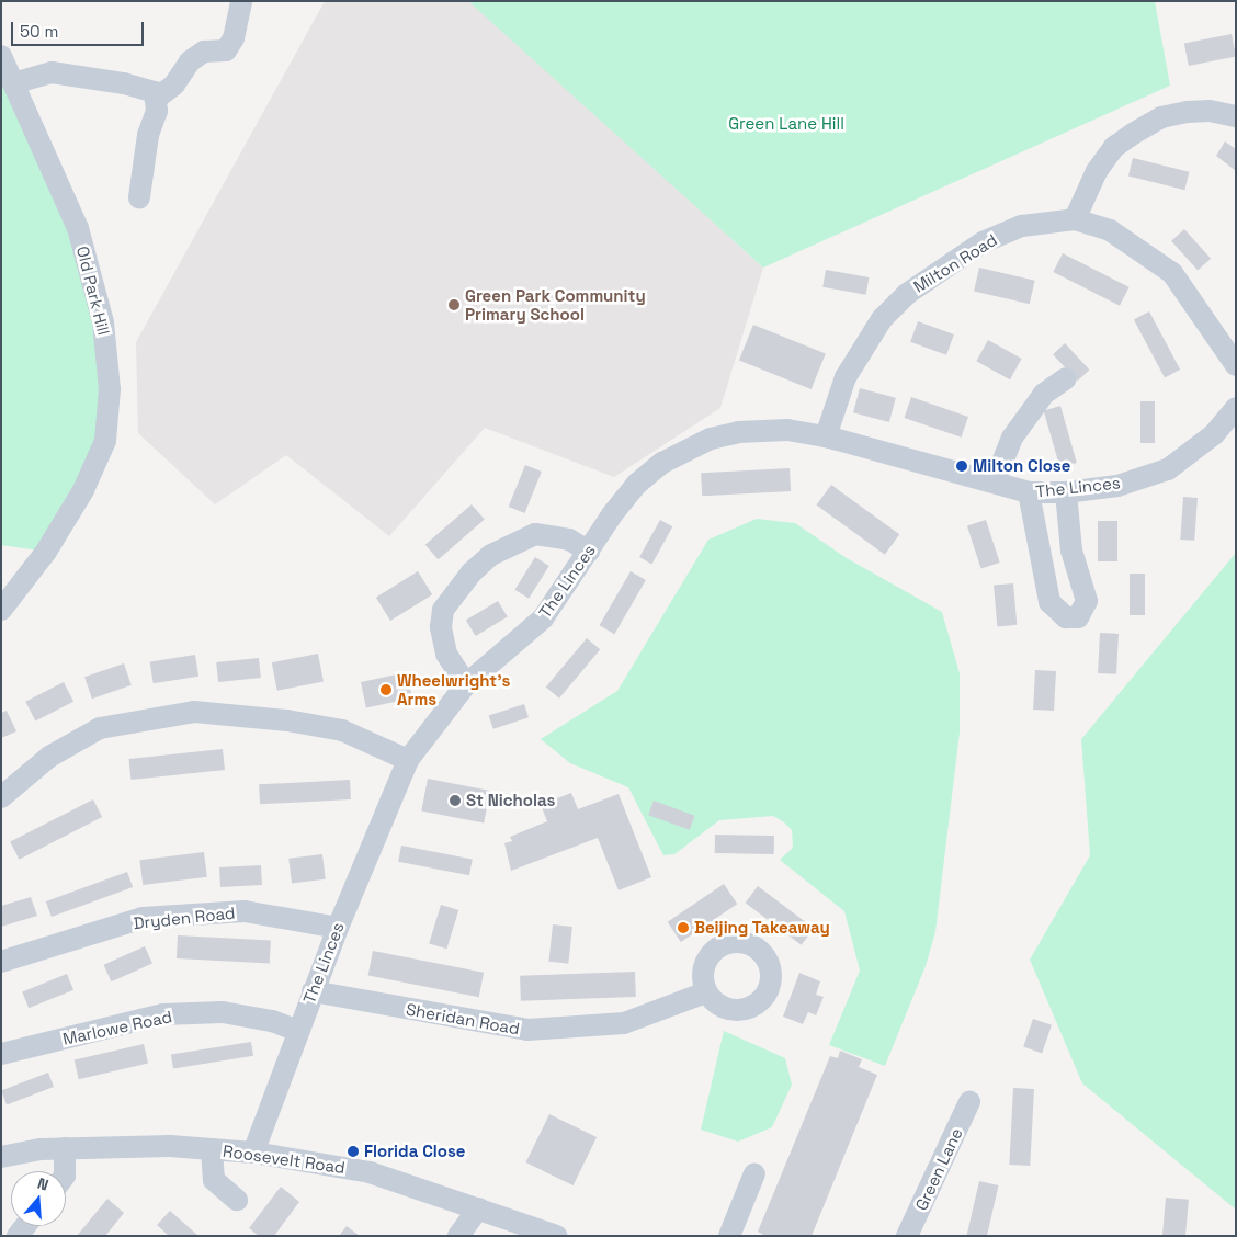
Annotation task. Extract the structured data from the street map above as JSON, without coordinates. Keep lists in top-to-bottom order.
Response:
{
  "streets": {
    "street": [
      "Milton Road",
      "Old Park Hill",
      "The Linces",
      "Dryden Road",
      "Sheridan Road",
      "Marlowe Road",
      "Roosevelt Road",
      "Green Lane"
    ]
  },
  "crossings": [
    ["Milton Road", "The Linces"],
    ["The Linces", "Dryden Road"],
    ["The Linces", "Sheridan Road"],
    ["The Linces", "Marlowe Road"],
    ["The Linces", "Roosevelt Road"]
  ],
  "parks": ["Green Lane Hill"],
  "places": [
    "Green Park Community Primary School",
    "Milton Close",
    "Wheelwright's Arms",
    "St Nicholas",
    "Beijing Takeaway",
    "Florida Close"
  ],
  "scale_bar": "50 m",
  "north": "top"
}
